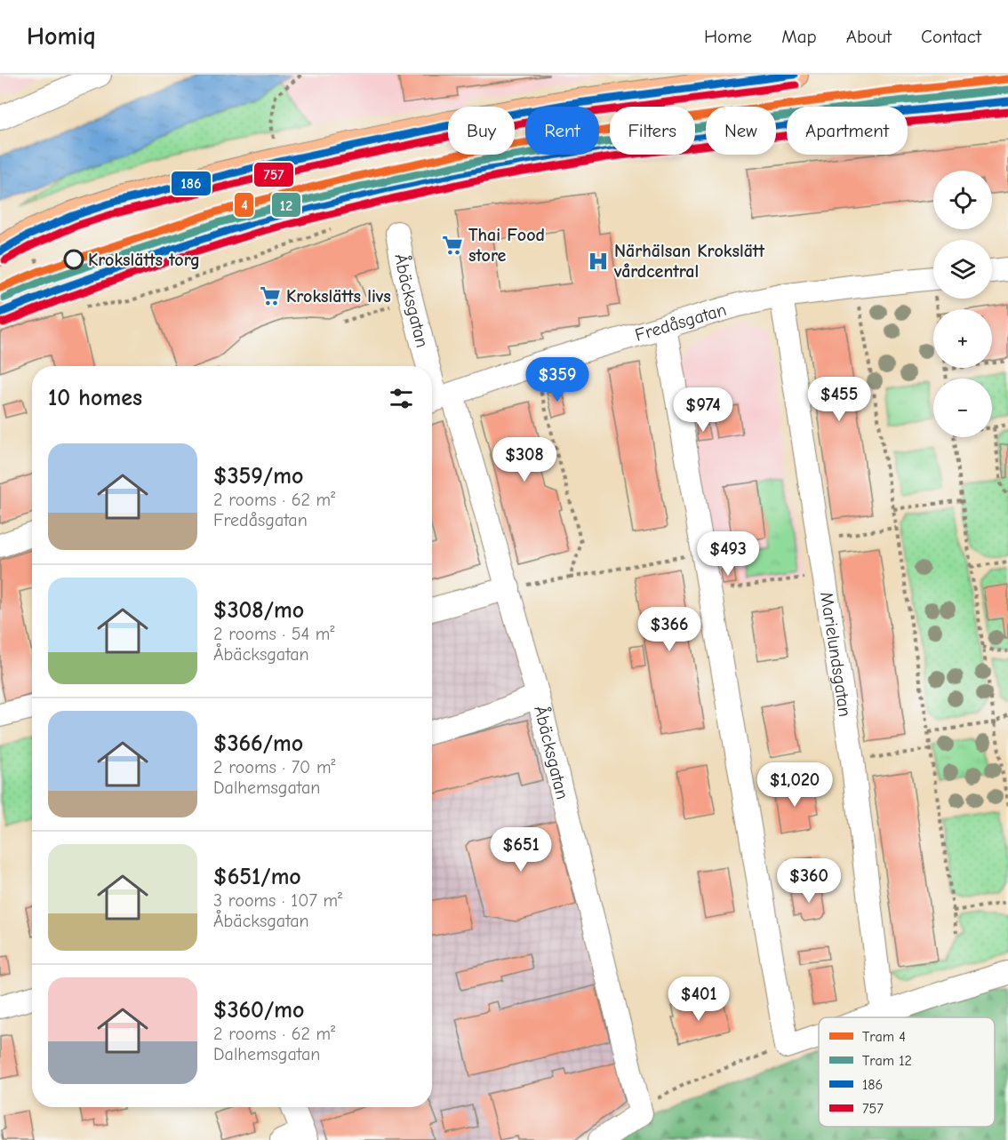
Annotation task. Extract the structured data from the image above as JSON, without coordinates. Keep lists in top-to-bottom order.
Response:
{
  "streets": {
    "street": ["Åbäcksgatan", "Fredåsgatan", "Marielundsgatan"]
  },
  "crossings": [
    ["Åbäcksgatan", "Fredåsgatan"],
    ["Fredåsgatan", "Marielundsgatan"]
  ],
  "places": {
    "supermarket": ["Thai Food store", "Krokslätts livs"],
    "other": ["Krokslätts torg"],
    "hospital": ["Närhälsan Krokslätt vårdcentral"]
  },
  "lines": [
    "transit line 186",
    "tram line 4",
    "transit line 757",
    "tram line 12"
  ],
  "legend": [
    "Tram 4",
    "Tram 12",
    "186",
    "757"
  ],
  "page": {
    "header": "Homiq",
    "nav": [
      "Home",
      "Map",
      "About",
      "Contact"
    ],
    "chip": [
      "Buy",
      "Rent",
      "Filters",
      "New",
      "Apartment"
    ],
    "map_buttons": ["+", "−"],
    "price": [
      "$359",
      "$455",
      "$974",
      "$308",
      "$493",
      "$366",
      "$1,020",
      "$651",
      "$360",
      "$401"
    ],
    "heading": "10 homes",
    "list": [
      {
        "name": "$359/mo",
        "note": "2 rooms · 62 m² · Fredåsgatan"
      },
      {
        "name": "$308/mo",
        "note": "2 rooms · 54 m² · Åbäcksgatan"
      },
      {
        "name": "$366/mo",
        "note": "2 rooms · 70 m² · Dalhemsgatan"
      },
      {
        "name": "$651/mo",
        "note": "3 rooms · 107 m² · Åbäcksgatan"
      },
      {
        "name": "$360/mo",
        "note": "2 rooms · 62 m² · Dalhemsgatan"
      }
    ]
  }
}
